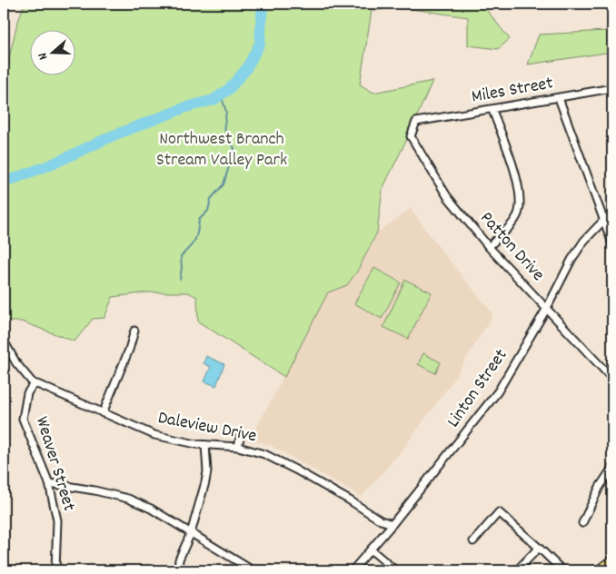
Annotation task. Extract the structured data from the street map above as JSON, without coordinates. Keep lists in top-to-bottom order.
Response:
{
  "streets": {
    "street": [
      "Miles Street",
      "Patton Drive",
      "Linton Street",
      "Daleview Drive",
      "Weaver Street"
    ]
  },
  "crossings": [
    ["Miles Street", "Patton Drive"],
    ["Patton Drive", "Linton Street"],
    ["Linton Street", "Daleview Drive"],
    ["Daleview Drive", "Weaver Street"]
  ],
  "parks": ["Northwest Branch Stream Valley Park"],
  "north": "left"
}
